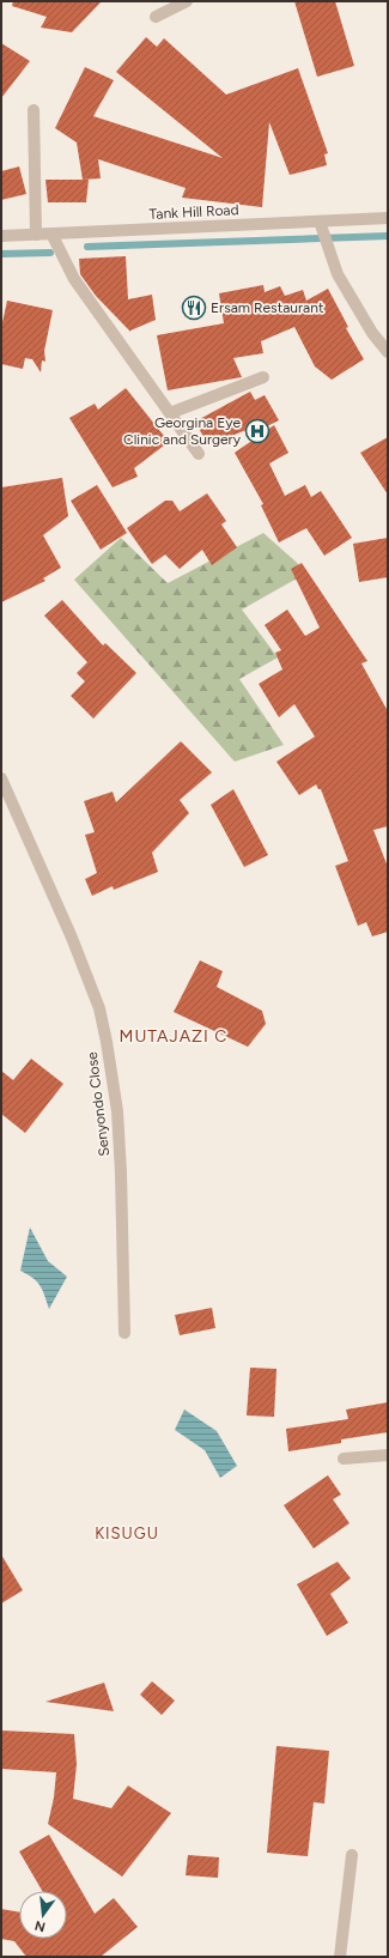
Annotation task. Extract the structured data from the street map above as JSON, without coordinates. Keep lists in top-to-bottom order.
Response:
{
  "streets": {
    "street": ["Tank Hill Road", "Senyondo Close"]
  },
  "districts": ["MUTAJAZI C", "KISUGU"],
  "places": {
    "restaurant": ["Ersam Restaurant"],
    "hospital": ["Georgina Eye Clinic and Surgery"]
  },
  "north": "bottom"
}
